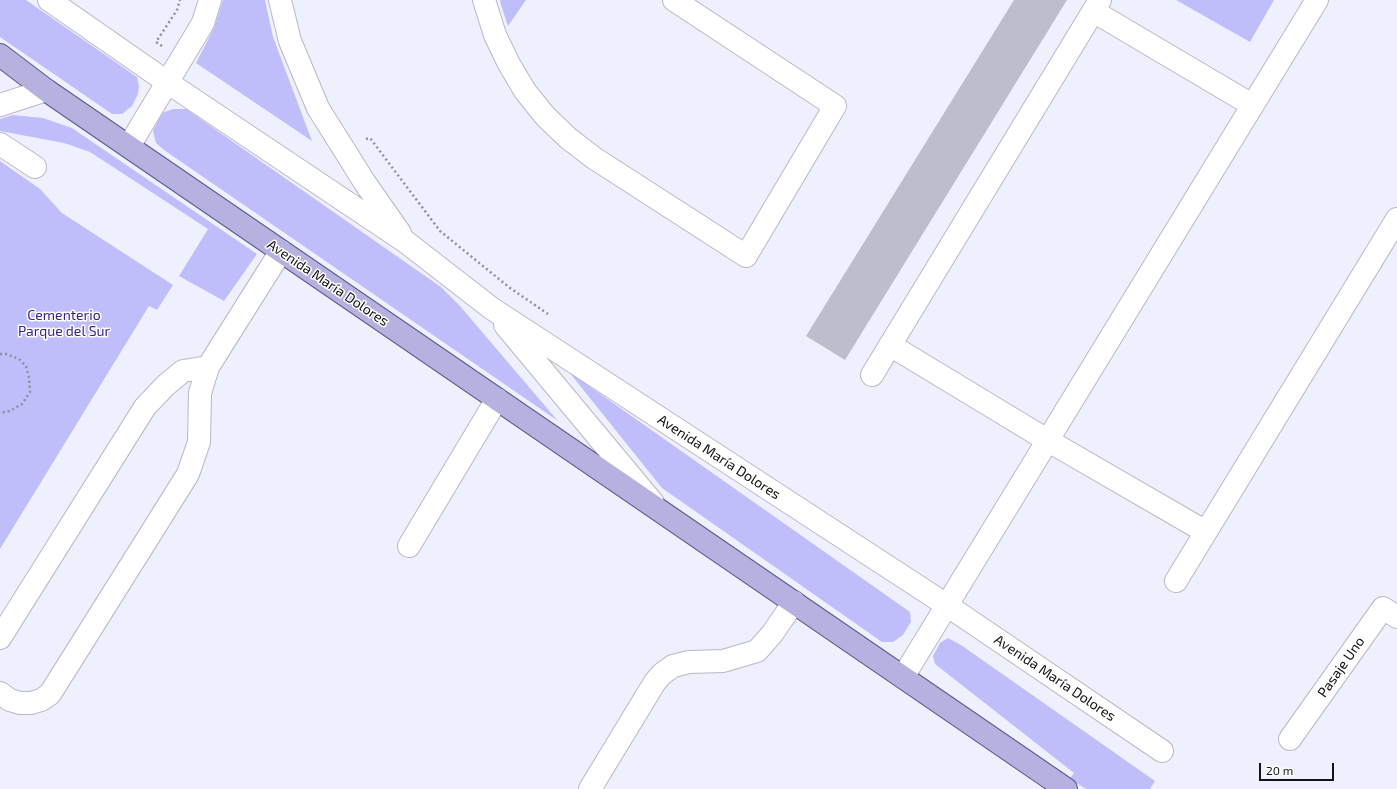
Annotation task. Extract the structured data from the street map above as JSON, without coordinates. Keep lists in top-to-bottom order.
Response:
{
  "streets": {
    "main road": ["Avenida María Dolores"],
    "street": ["Pasaje Uno"]
  },
  "parks": ["Cementerio Parque del Sur"],
  "scale_bar": "20 m"
}
